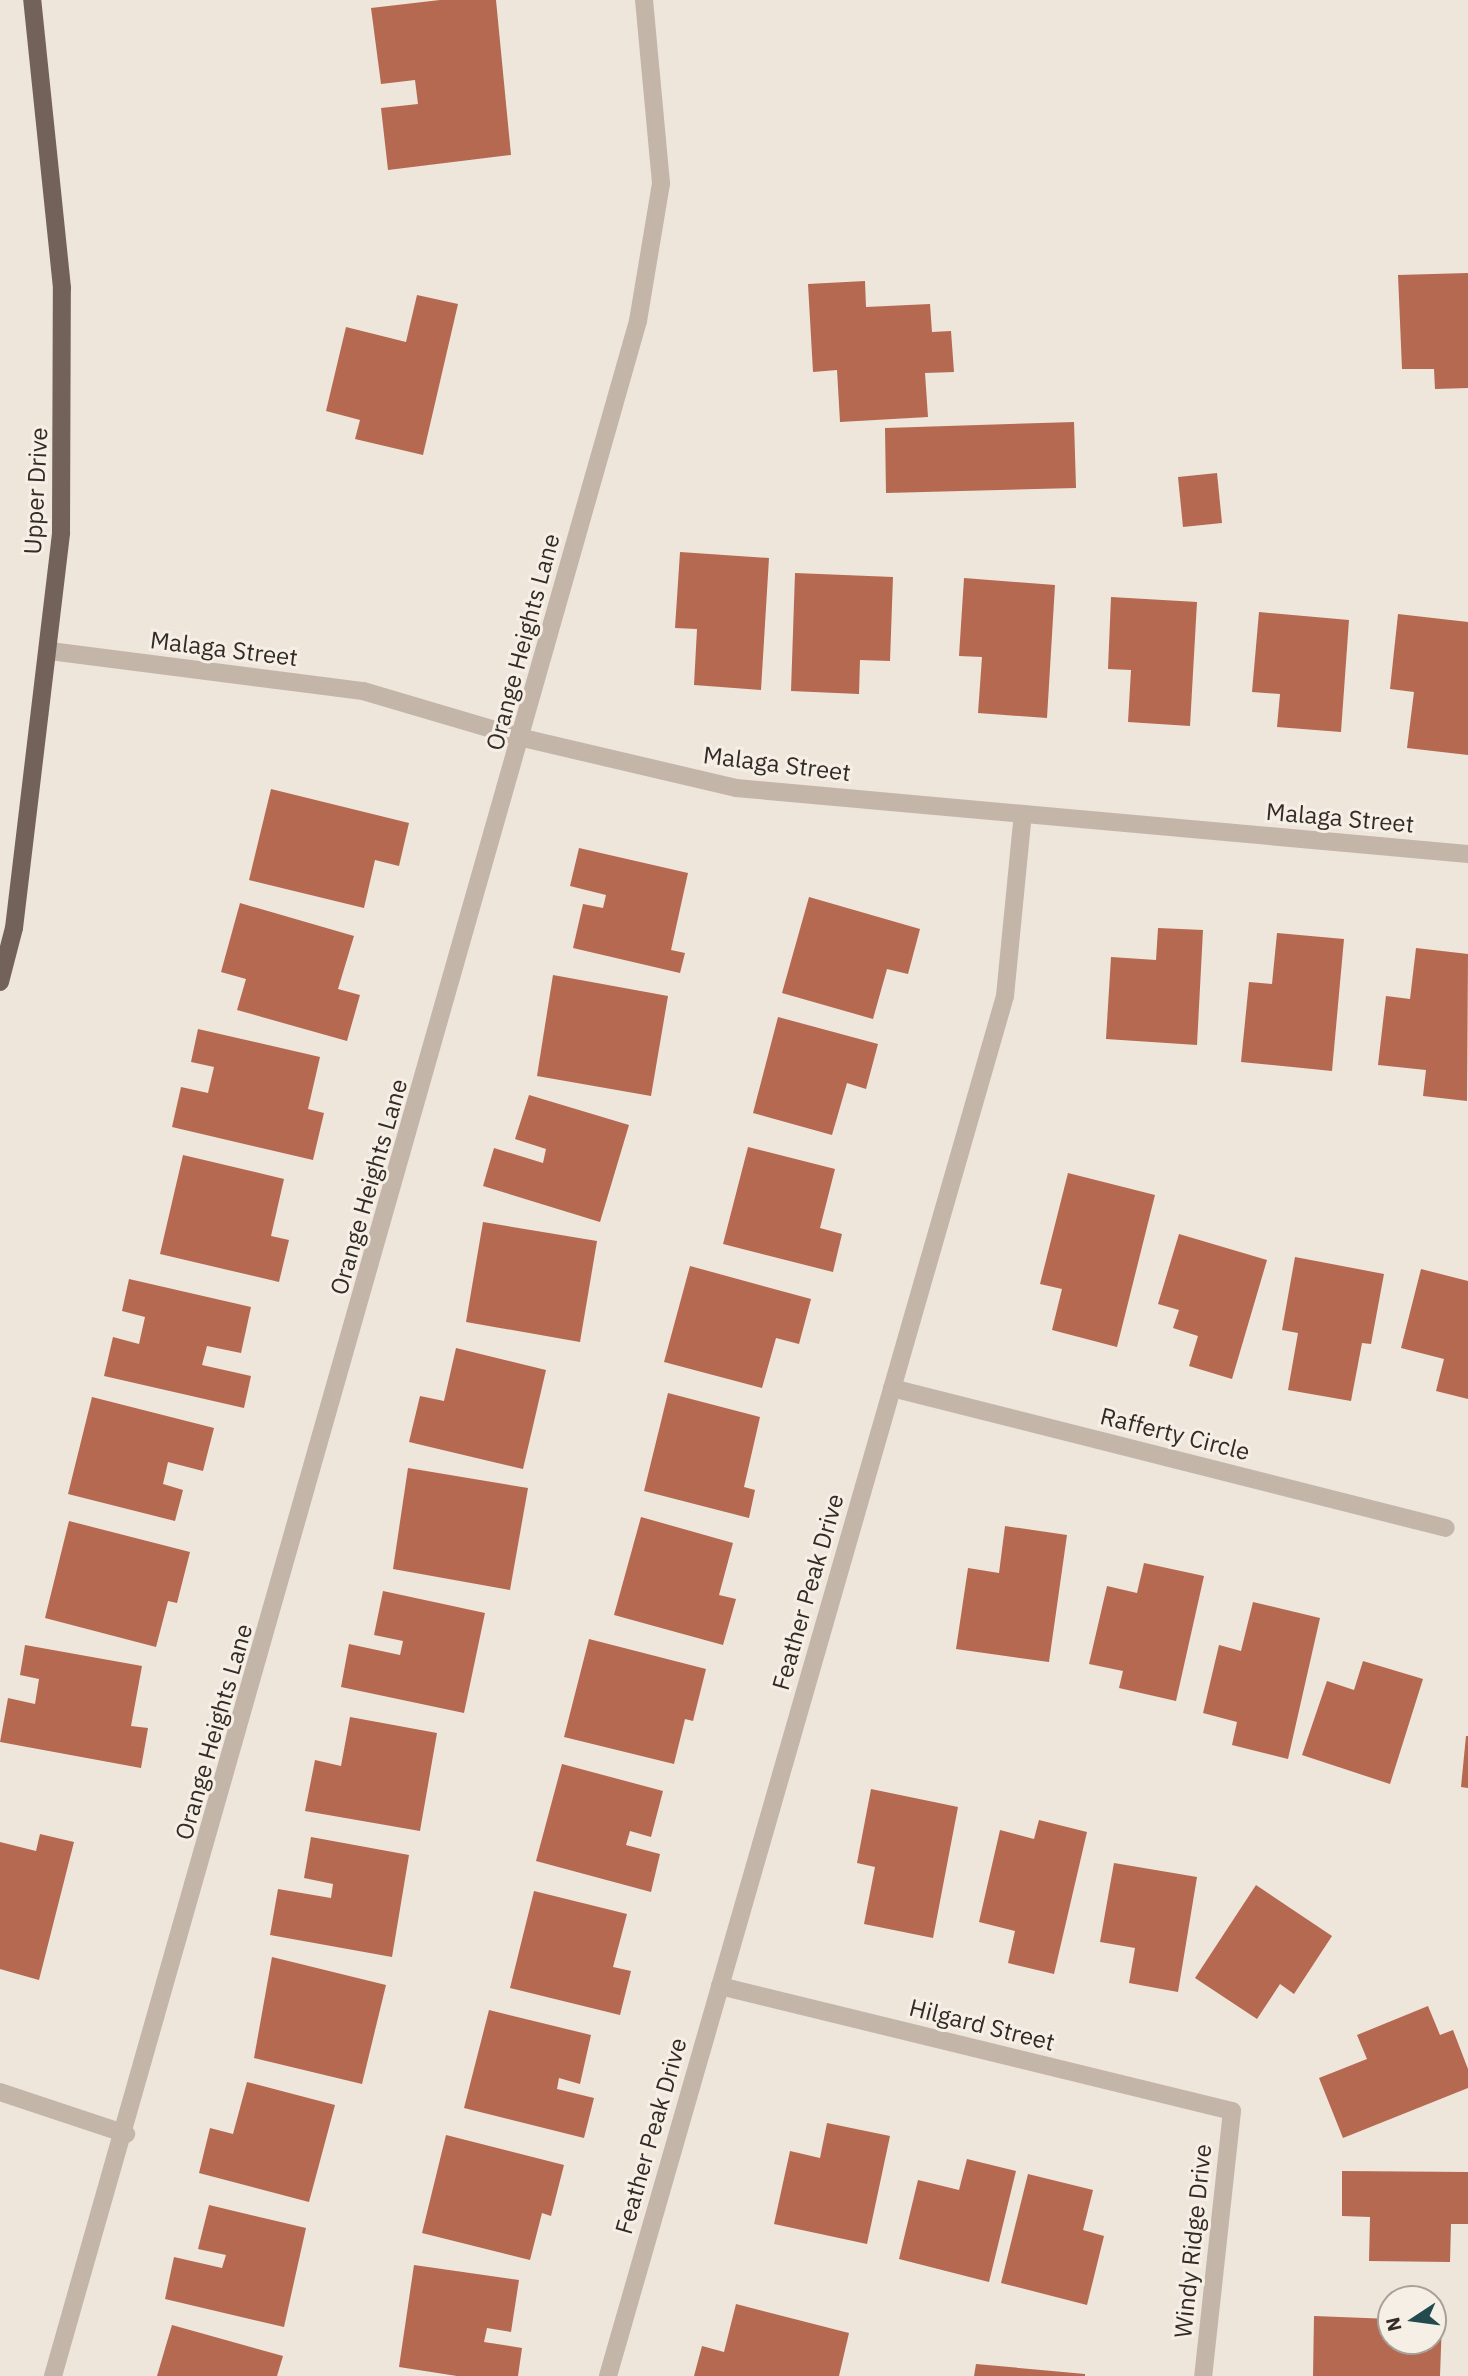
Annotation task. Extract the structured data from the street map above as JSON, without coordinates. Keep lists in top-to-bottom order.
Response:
{
  "streets": {
    "main road": ["Upper Drive"],
    "street": [
      "Orange Heights Lane",
      "Malaga Street",
      "Rafferty Circle",
      "Feather Peak Drive",
      "Hilgard Street",
      "Windy Ridge Drive"
    ]
  },
  "crossings": [
    ["Upper Drive", "Malaga Street"],
    ["Orange Heights Lane", "Malaga Street"],
    ["Malaga Street", "Feather Peak Drive"],
    ["Rafferty Circle", "Feather Peak Drive"],
    ["Feather Peak Drive", "Hilgard Street"],
    ["Hilgard Street", "Windy Ridge Drive"]
  ],
  "north": "left"
}
